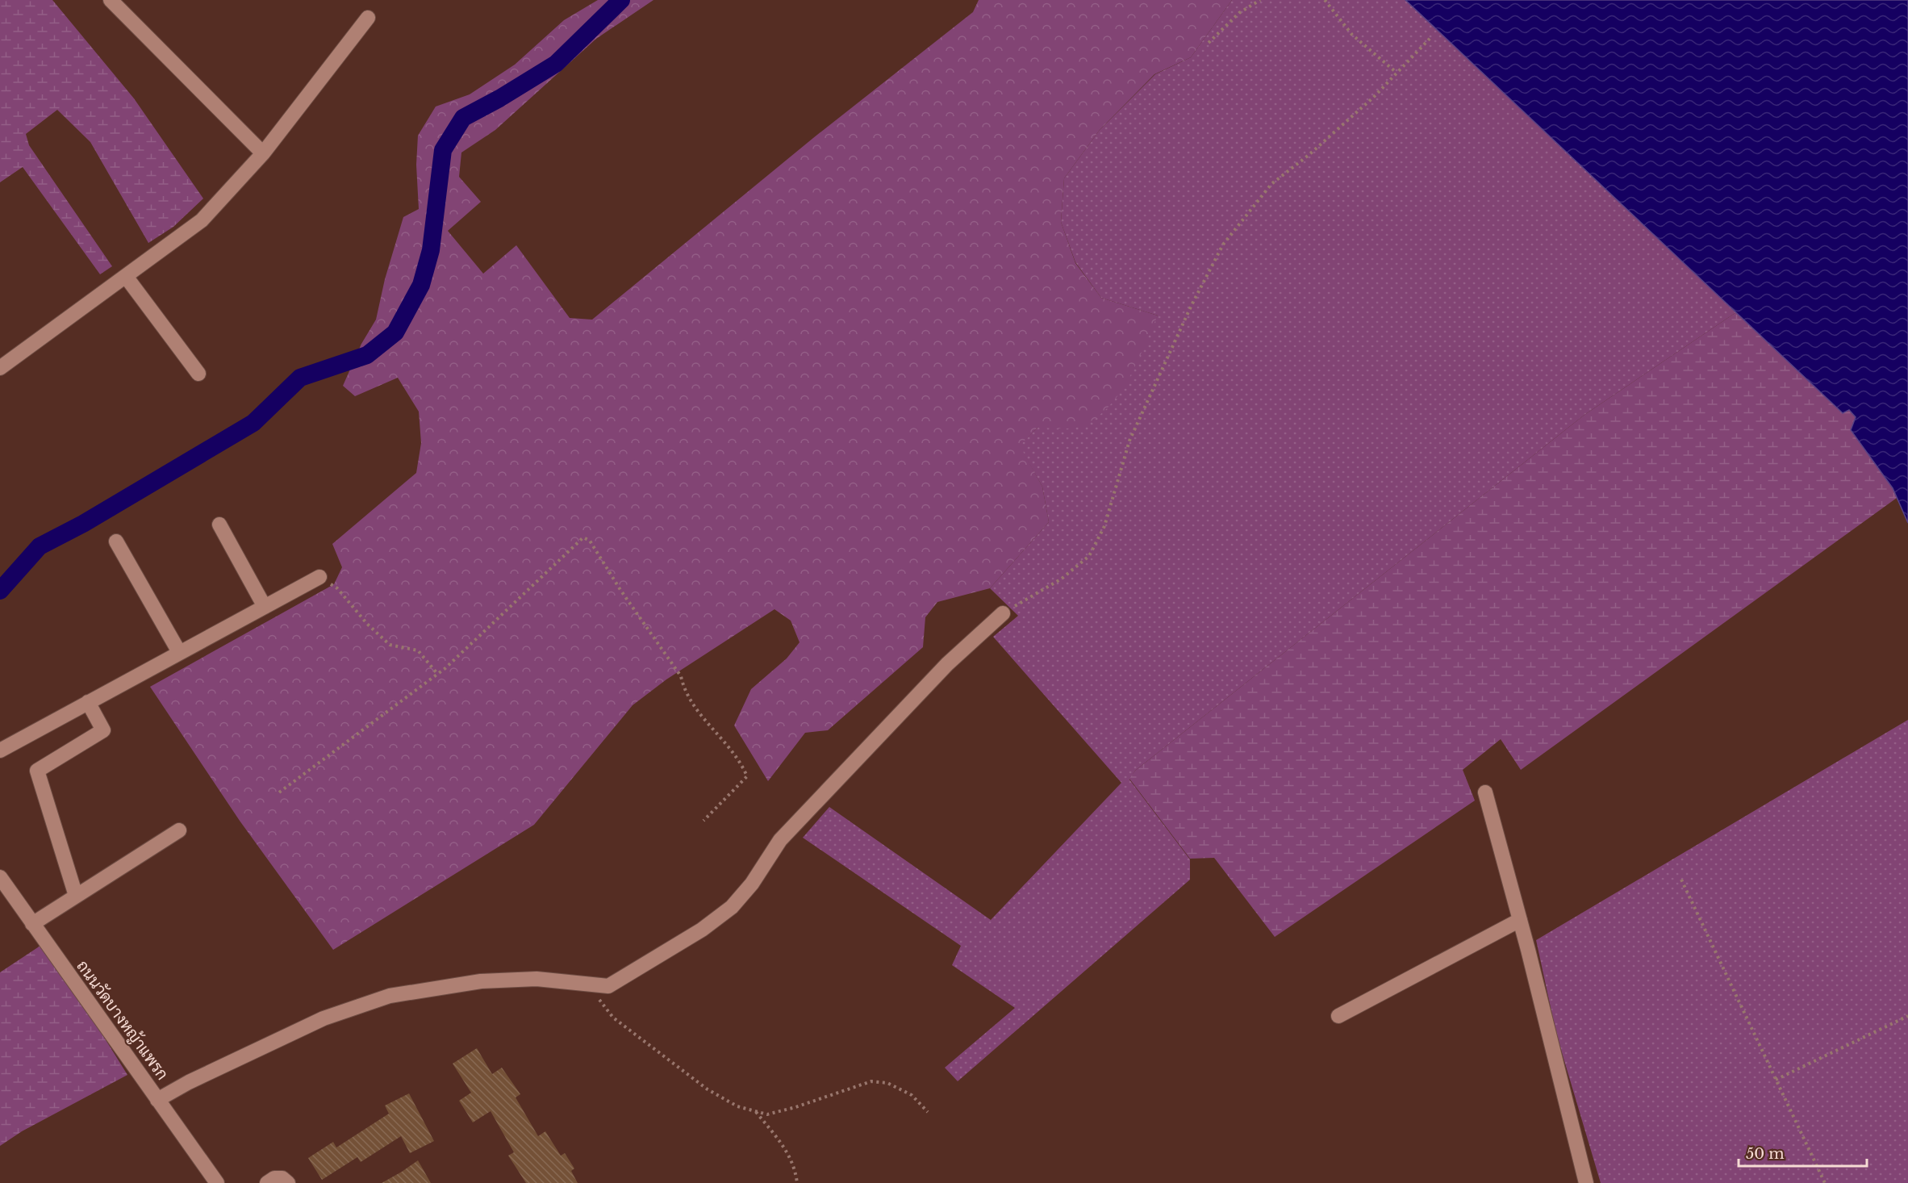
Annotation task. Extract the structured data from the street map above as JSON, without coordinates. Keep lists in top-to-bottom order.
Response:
{
  "streets": {
    "street": ["ถนนวัดบางหญ้าแพรก"]
  },
  "scale_bar": "50 m"
}
